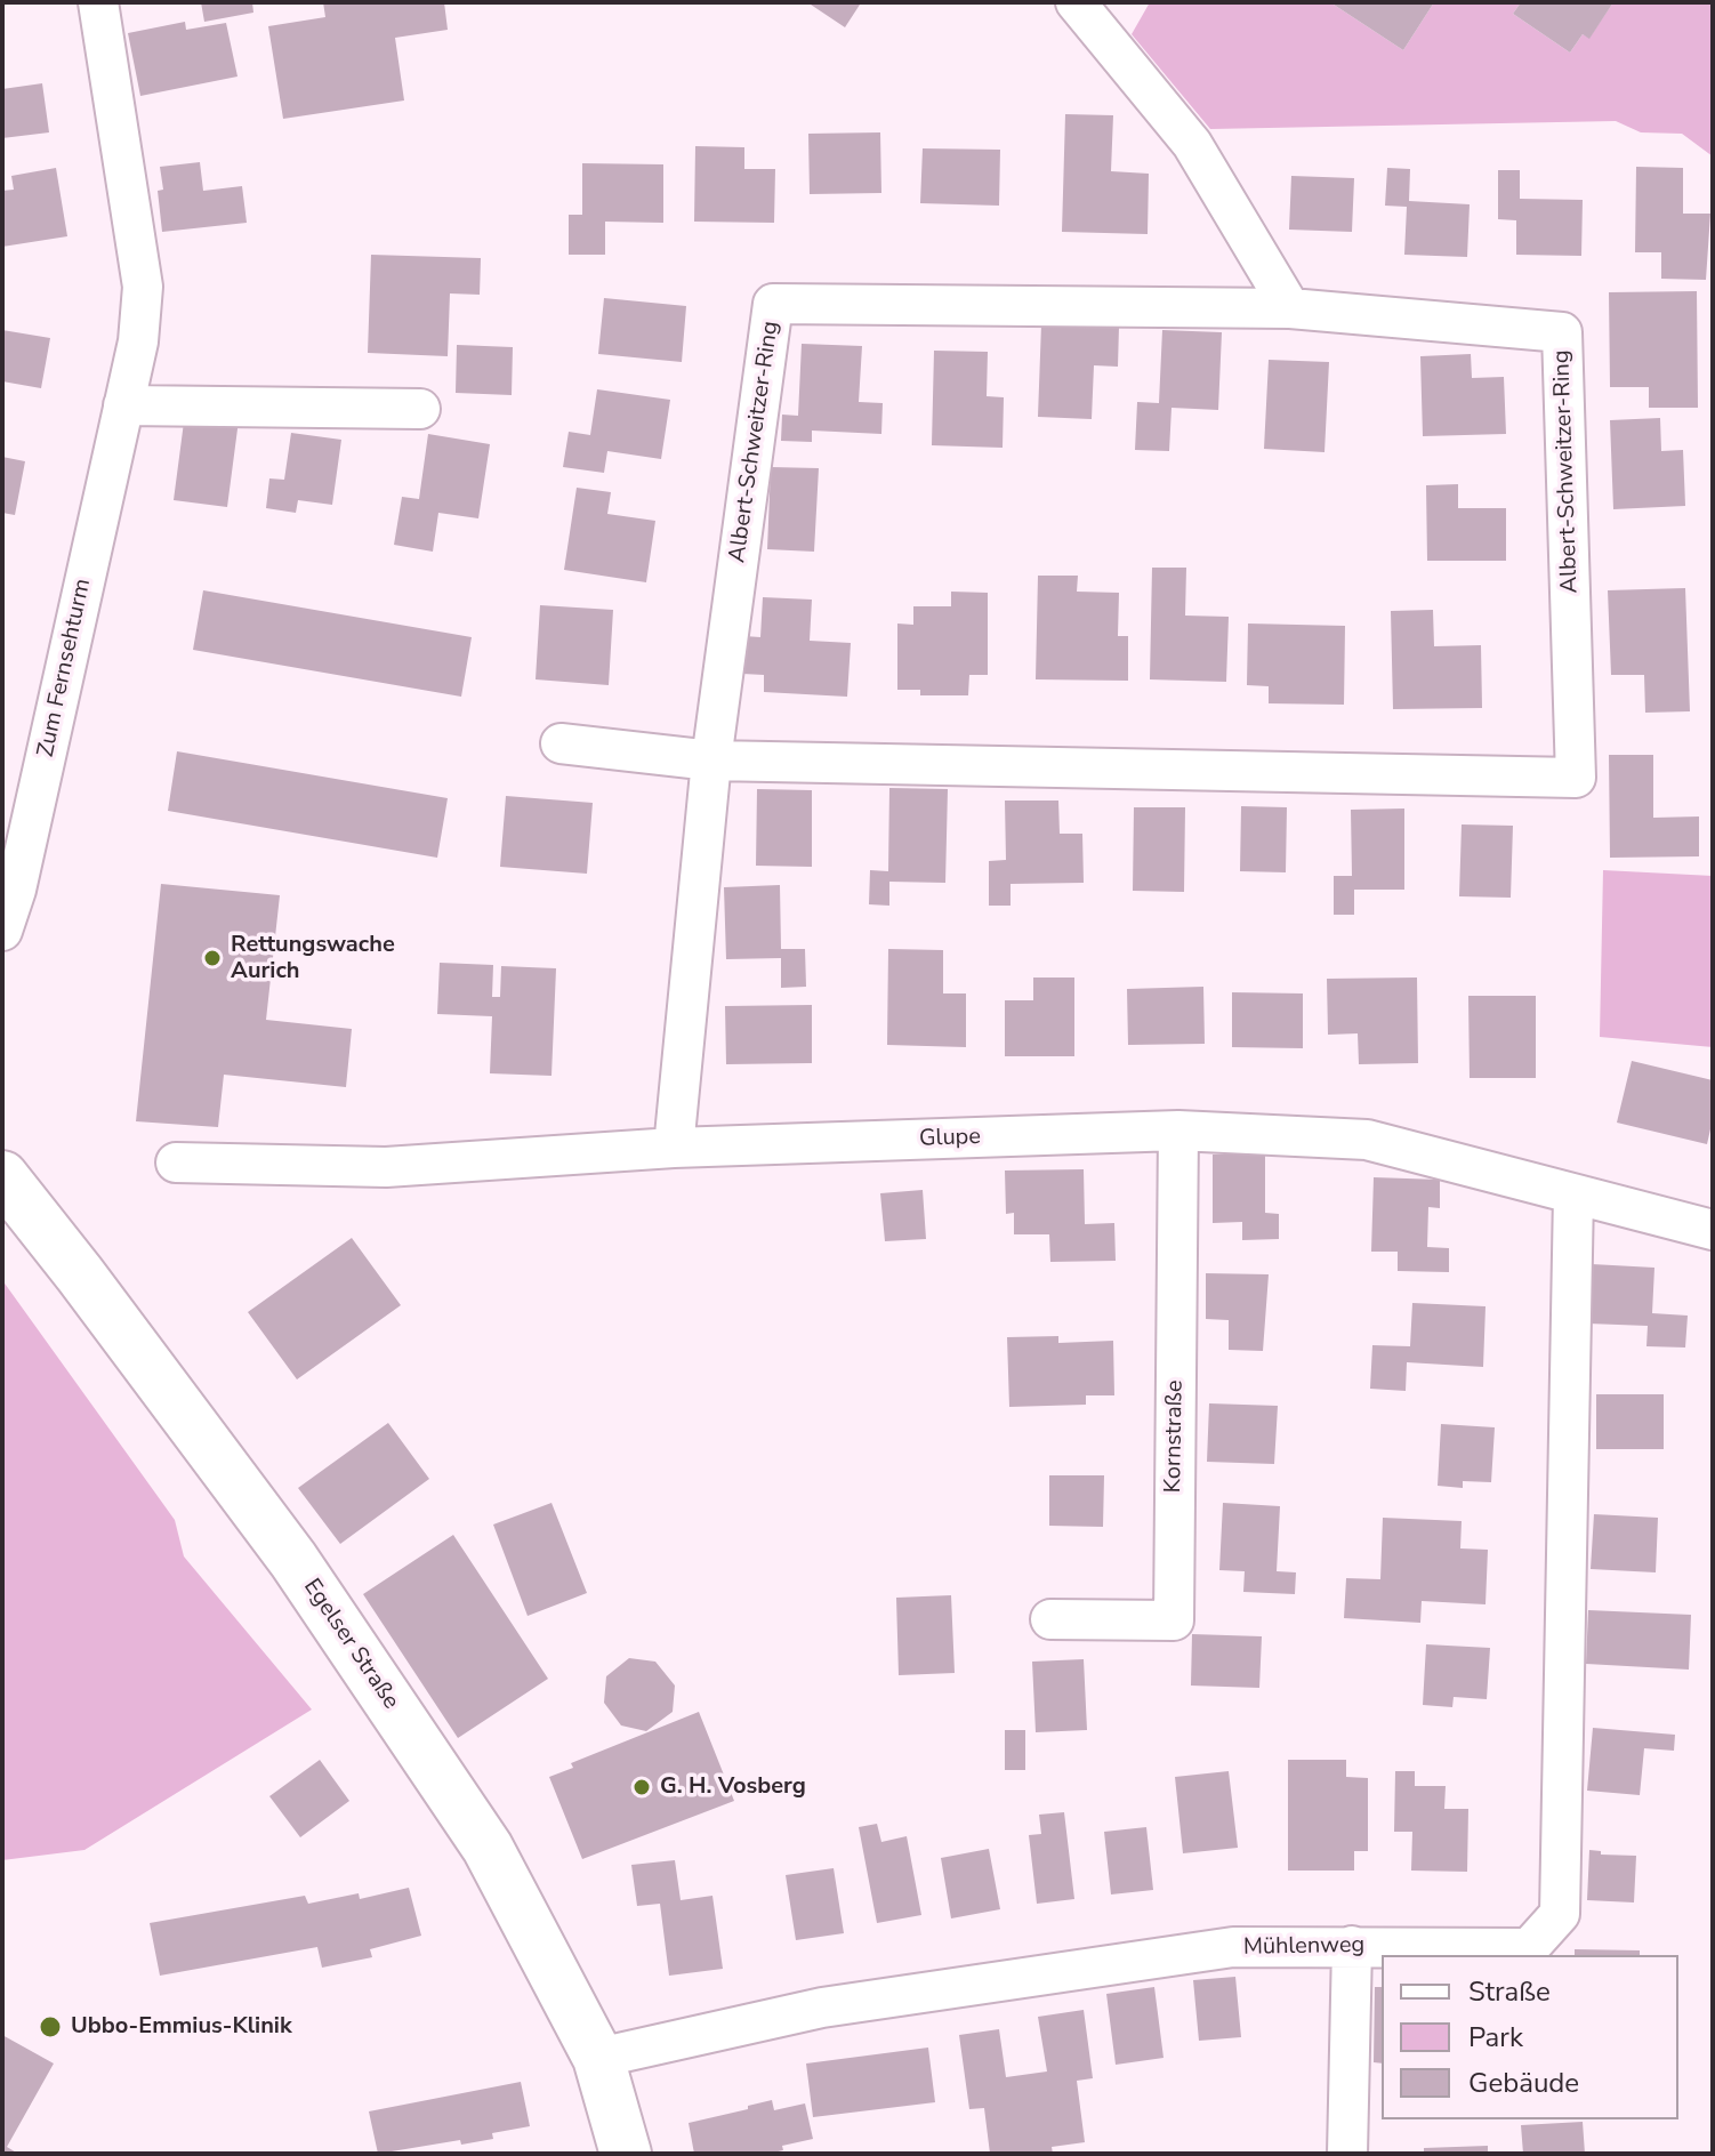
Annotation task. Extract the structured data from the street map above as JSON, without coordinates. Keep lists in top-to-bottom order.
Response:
{
  "streets": {
    "main road": ["Egelser Straße"],
    "street": [
      "Albert-Schweitzer-Ring",
      "Zum Fernsehturm",
      "Glupe",
      "Kornstraße",
      "Mühlenweg"
    ]
  },
  "crossings": [
    ["Albert-Schweitzer-Ring", "Glupe"],
    ["Glupe", "Kornstraße"],
    ["Glupe", "Mühlenweg"],
    ["Egelser Straße", "Mühlenweg"]
  ],
  "places": ["Rettungswache Aurich", "G. H. Vosberg", "Ubbo-Emmius-Klinik"],
  "legend": ["Straße", "Park", "Gebäude"]
}
